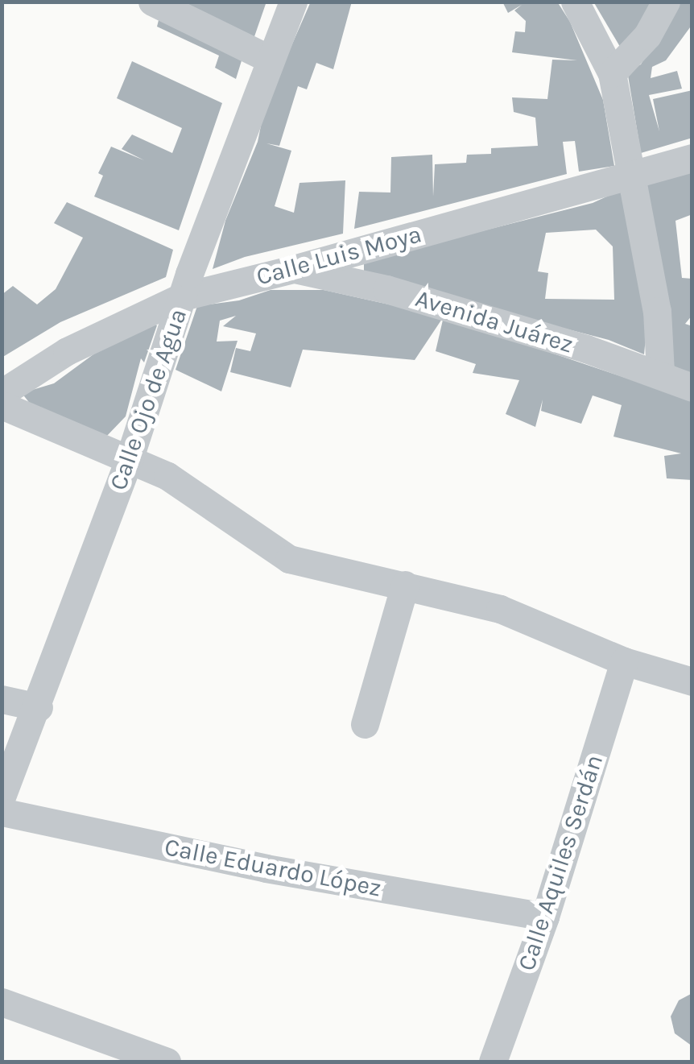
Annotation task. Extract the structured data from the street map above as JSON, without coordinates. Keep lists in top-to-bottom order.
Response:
{
  "streets": {
    "street": [
      "Calle Luis Moya",
      "Avenida Juárez",
      "Calle Ojo de Agua",
      "Calle Aquiles Serdán",
      "Calle Eduardo López"
    ]
  },
  "crossings": [
    ["Calle Luis Moya", "Avenida Juárez"],
    ["Calle Luis Moya", "Calle Ojo de Agua"],
    ["Calle Aquiles Serdán", "Calle Eduardo López"]
  ]
}
